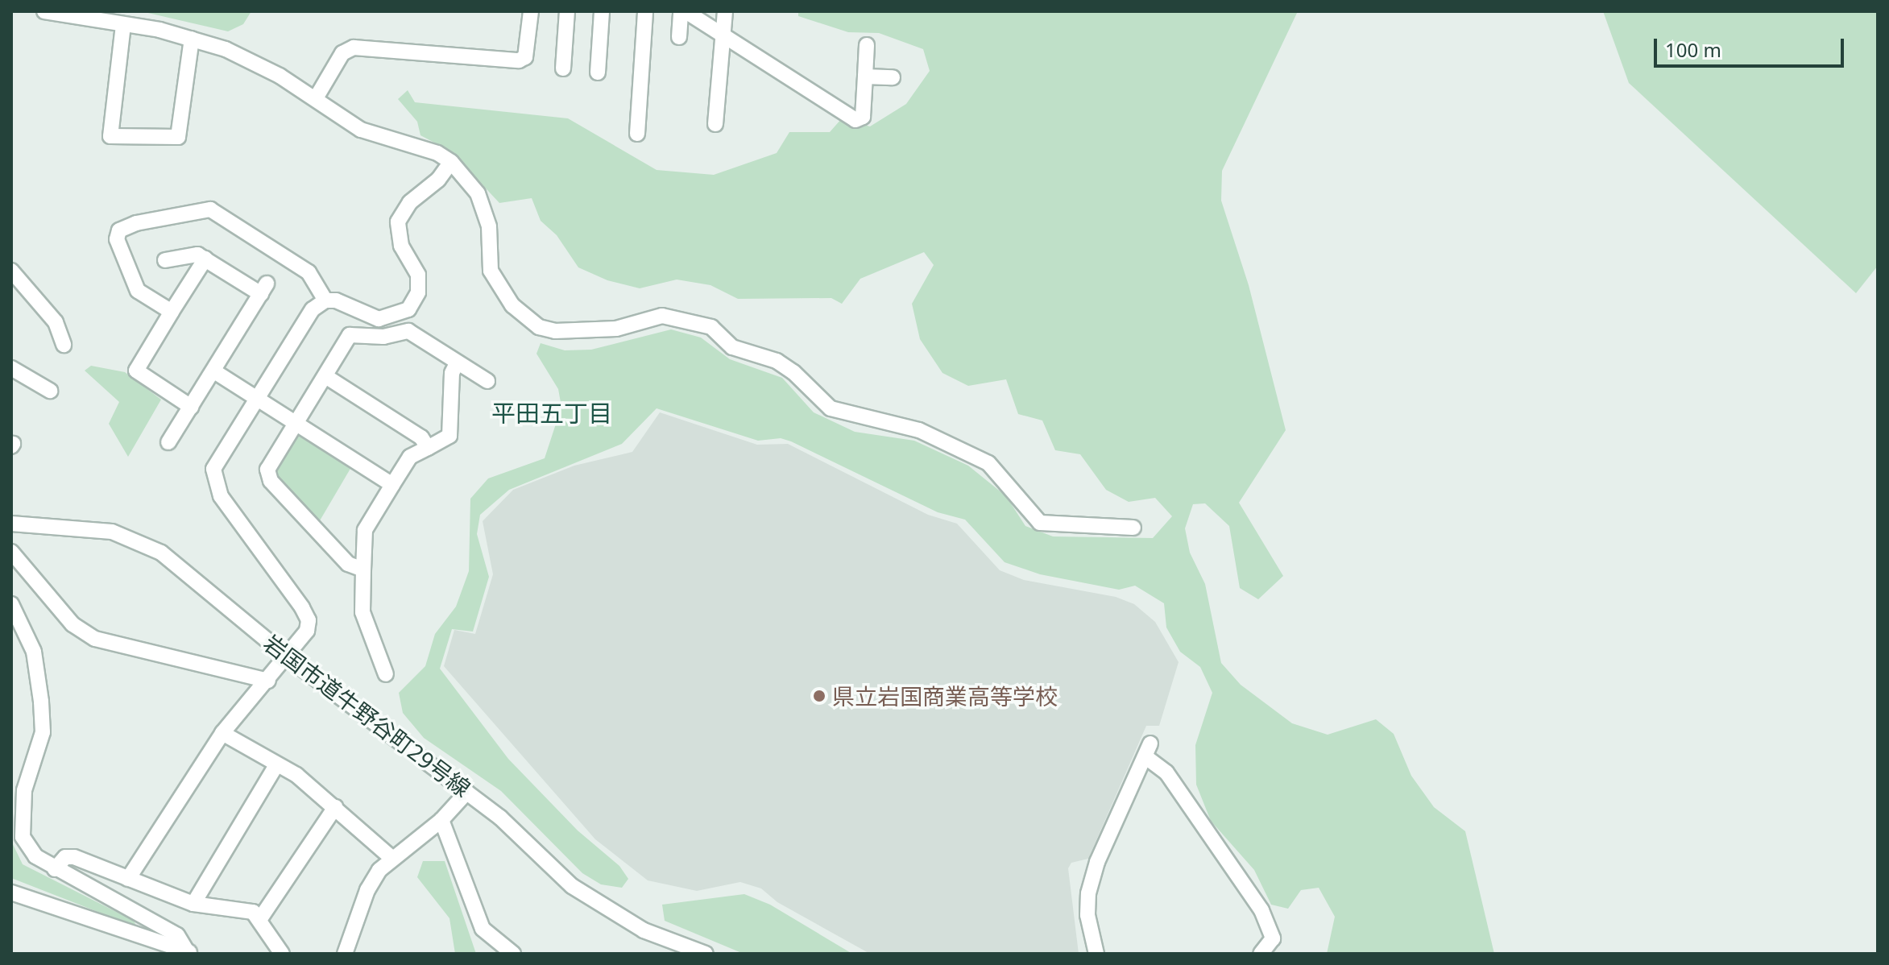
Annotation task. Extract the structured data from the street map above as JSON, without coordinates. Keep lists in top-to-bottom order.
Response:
{
  "streets": {
    "street": ["岩国市道牛野谷町29号線"]
  },
  "districts": ["平田五丁目"],
  "places": ["県立岩国商業高等学校"],
  "scale_bar": "100 m"
}
